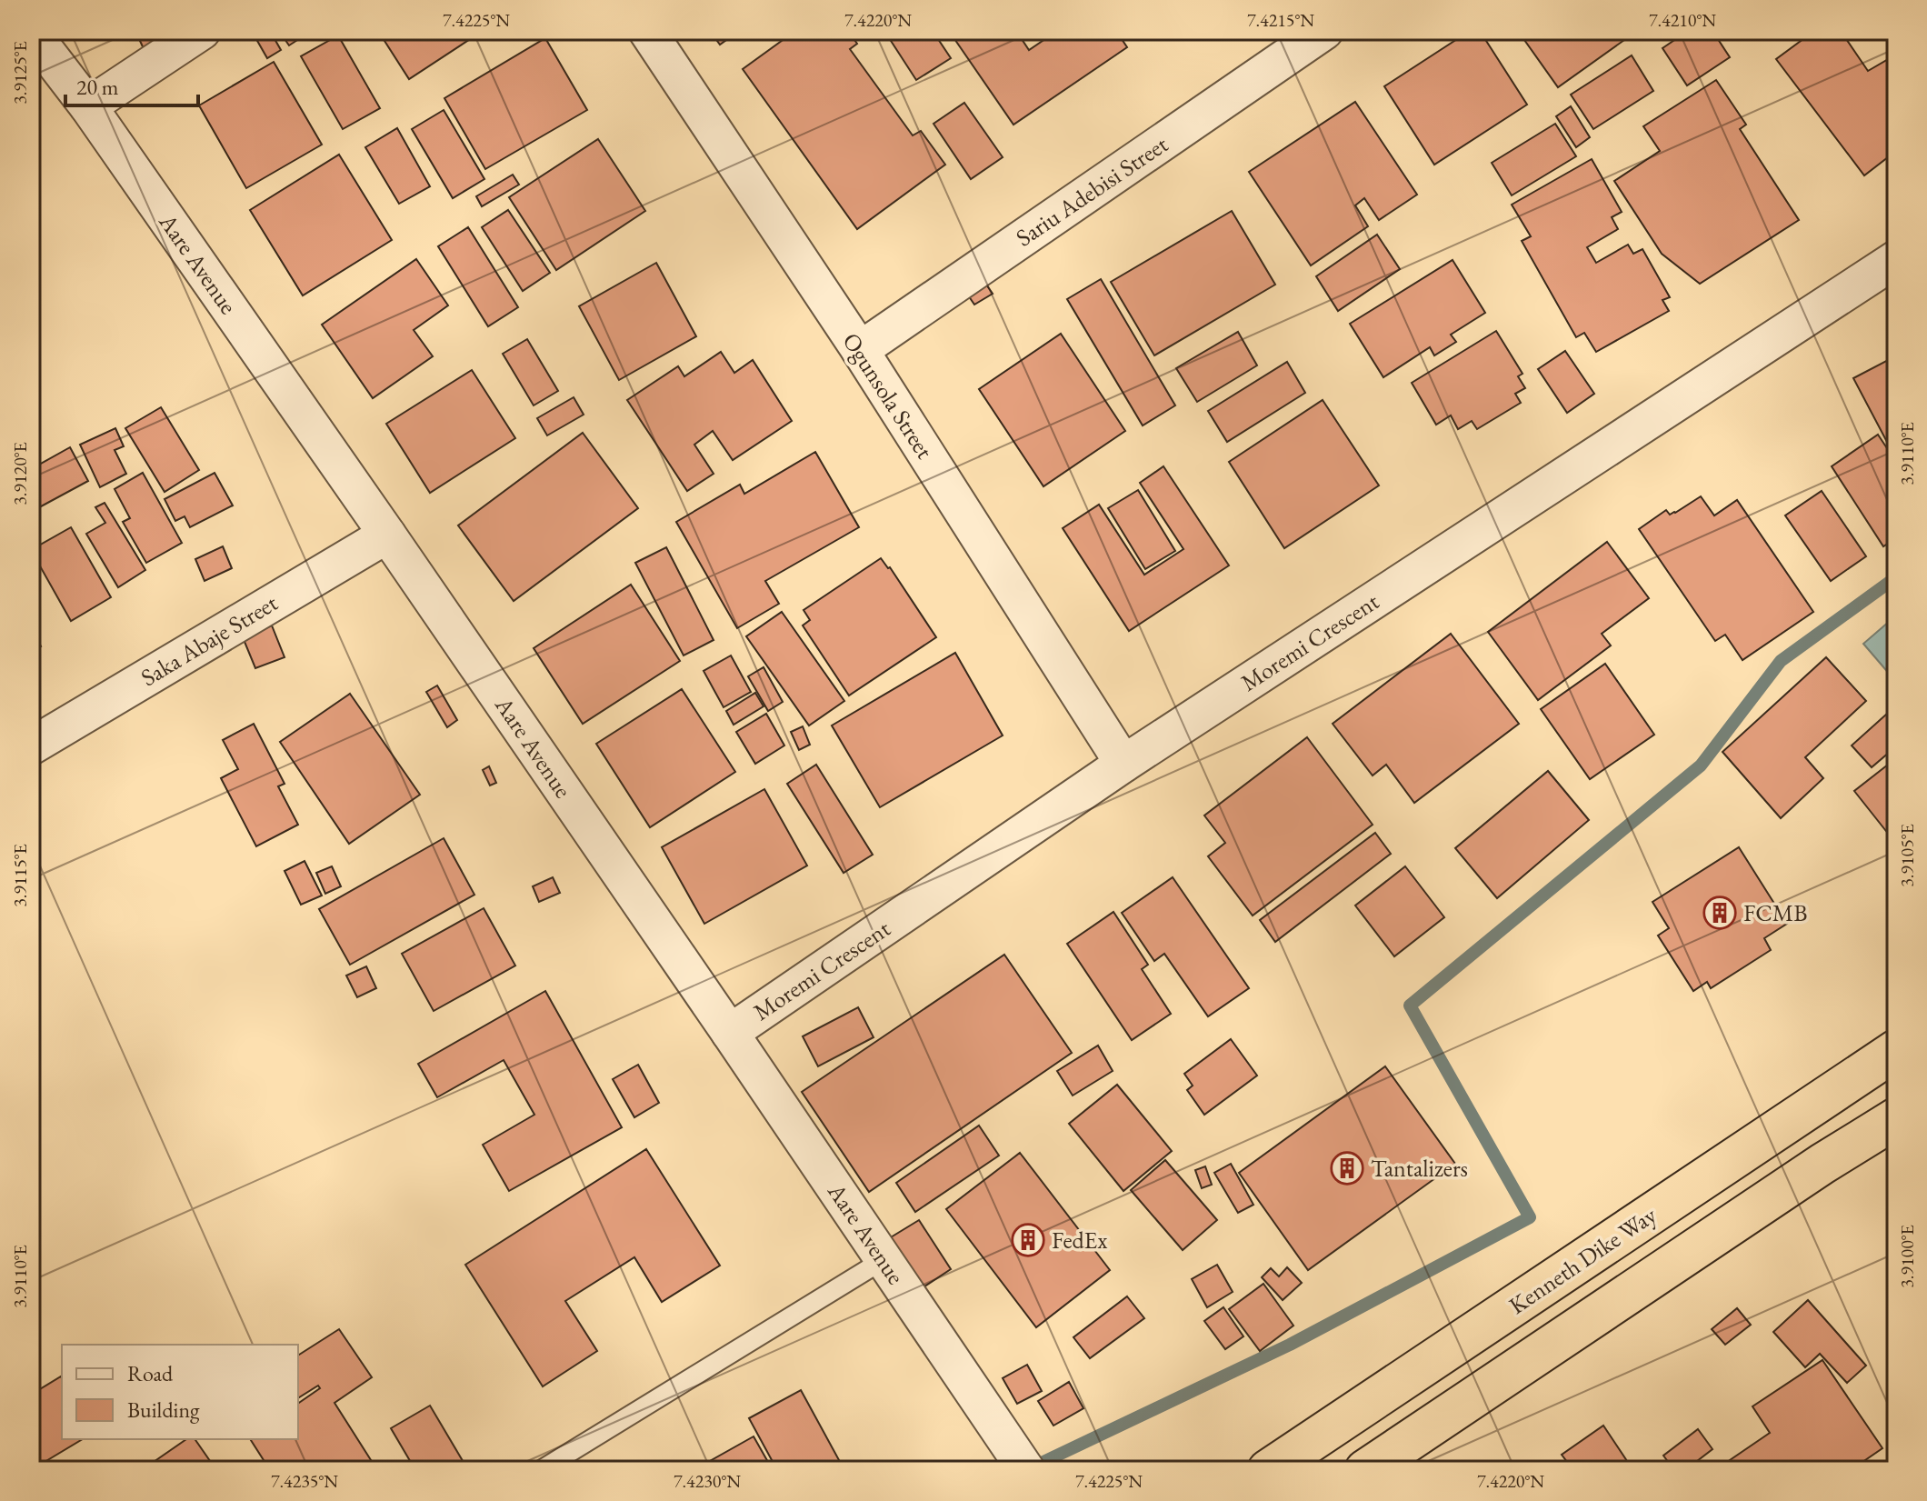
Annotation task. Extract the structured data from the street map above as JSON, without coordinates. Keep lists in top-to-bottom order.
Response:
{
  "streets": {
    "highway": ["Kenneth Dike Way"],
    "street": [
      "Sariu Adebisi Street",
      "Aare Avenue",
      "Ogunsola Street",
      "Saka Abaje Street",
      "Moremi Crescent"
    ]
  },
  "crossings": [
    ["Sariu Adebisi Street", "Ogunsola Street"],
    ["Aare Avenue", "Saka Abaje Street"],
    ["Aare Avenue", "Moremi Crescent"],
    ["Ogunsola Street", "Moremi Crescent"]
  ],
  "places": {
    "building": ["FCMB", "Tantalizers", "FedEx"]
  },
  "legend": ["Road", "Building"],
  "scale_bar": "20 m",
  "coordinates": [
    "7.4225°N",
    "7.4220°N",
    "7.4215°N",
    "7.4210°N",
    "3.9125°E",
    "3.9110°E",
    "3.9120°E",
    "3.9105°E",
    "3.9115°E",
    "3.9100°E",
    "7.4235°N",
    "7.4230°N"
  ]
}
